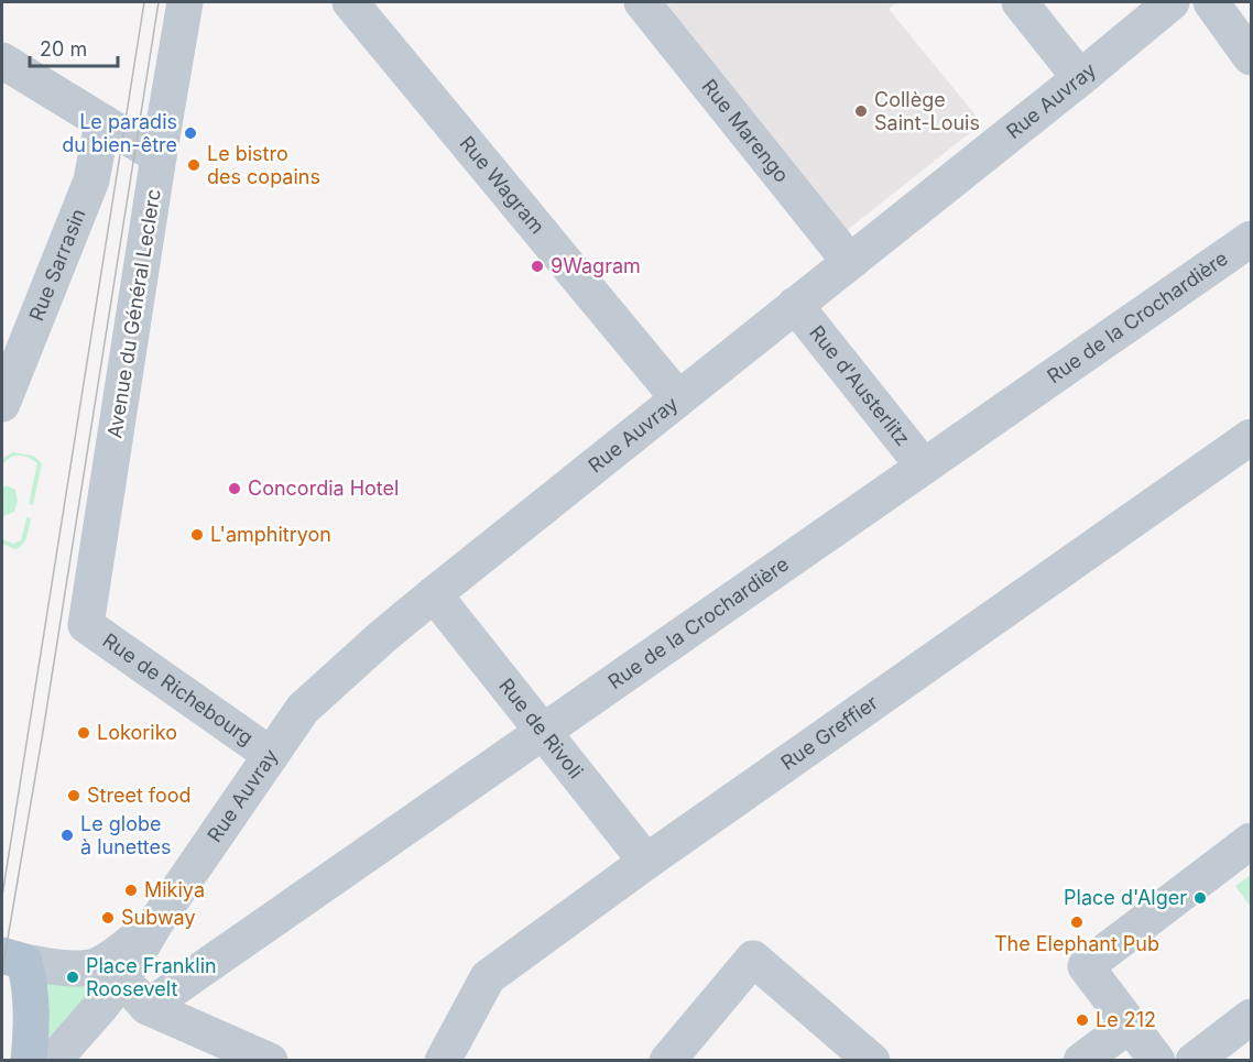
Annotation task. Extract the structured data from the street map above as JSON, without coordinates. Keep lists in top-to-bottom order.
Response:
{
  "streets": {
    "street": [
      "Rue Auvray",
      "Rue Marengo",
      "Rue Wagram",
      "Rue Sarrasin",
      "Avenue du Général Leclerc",
      "Rue de la Crochardière",
      "Rue d'Austerlitz",
      "Rue de Richebourg",
      "Rue de Rivoli",
      "Rue Greffier"
    ]
  },
  "crossings": [
    ["Rue Auvray", "Rue Marengo"],
    ["Rue Auvray", "Rue Wagram"],
    ["Rue Auvray", "Rue d'Austerlitz"],
    ["Rue Auvray", "Rue de Richebourg"],
    ["Rue Auvray", "Rue de Rivoli"],
    ["Avenue du Général Leclerc", "Rue de Richebourg"],
    ["Rue de la Crochardière", "Rue d'Austerlitz"],
    ["Rue de la Crochardière", "Rue de Rivoli"],
    ["Rue de Rivoli", "Rue Greffier"]
  ],
  "places": [
    "Collège Saint-Louis",
    "Le paradis du bien-être",
    "Le bistro des copains",
    "9Wagram",
    "Concordia Hotel",
    "L'amphitryon",
    "Lokoriko",
    "Street food",
    "Le globe à lunettes",
    "Mikiya",
    "Place d'Alger",
    "Subway",
    "The Elephant Pub",
    "Place Franklin Roosevelt",
    "Le 212"
  ],
  "scale_bar": "20 m"
}
